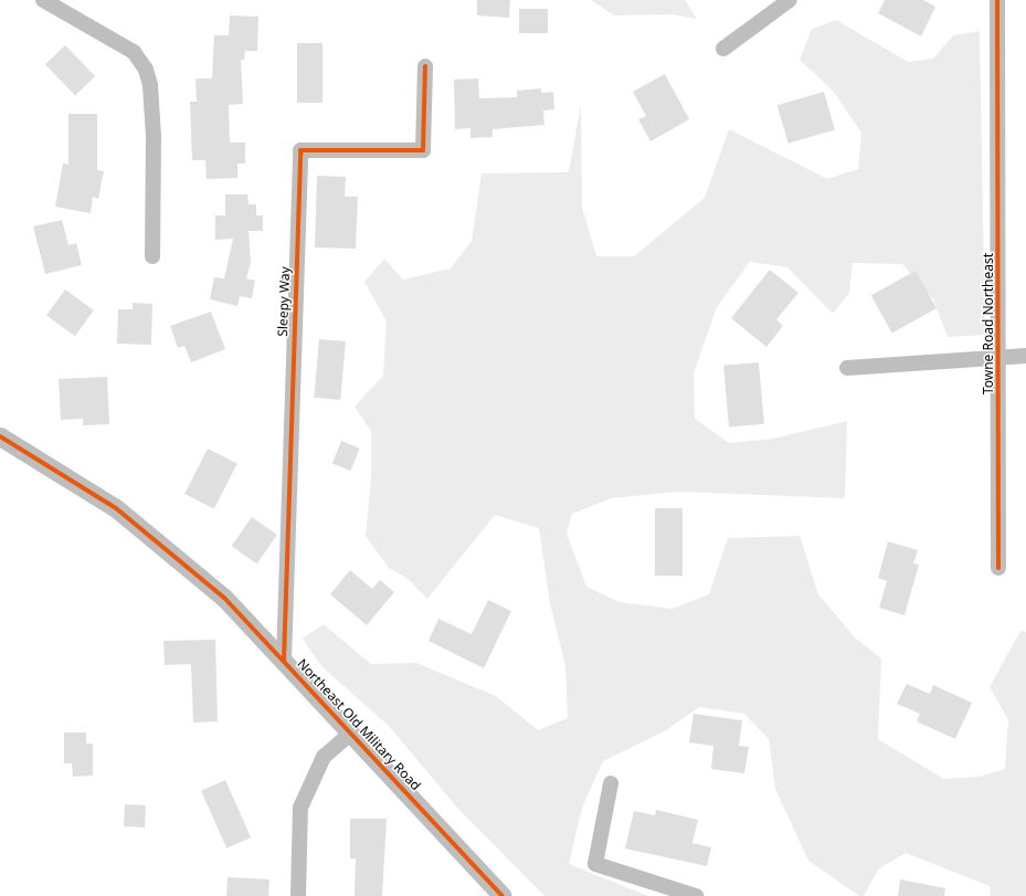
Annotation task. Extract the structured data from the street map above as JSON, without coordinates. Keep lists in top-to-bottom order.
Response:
{
  "streets": {
    "street": ["Sleepy Way", "Towne Road Northeast", "Northeast Old Military Road"]
  },
  "crossings": [
    ["Sleepy Way", "Northeast Old Military Road"]
  ]
}
